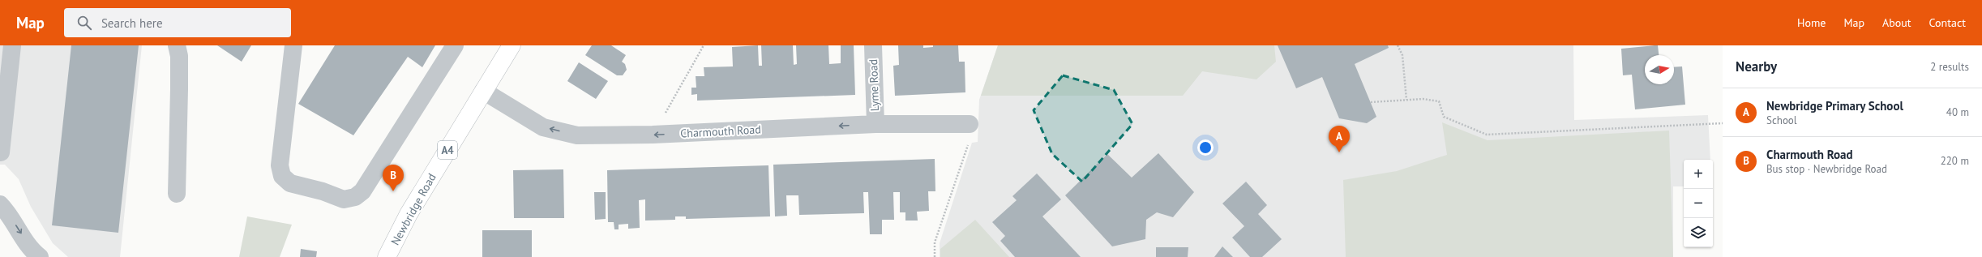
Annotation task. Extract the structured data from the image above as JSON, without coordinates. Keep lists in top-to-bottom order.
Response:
{
  "streets": {
    "main road": ["A4", "Newbridge Road"],
    "street": ["Lyme Road", "Charmouth Road"]
  },
  "crossings": [
    ["Lyme Road", "Charmouth Road"],
    ["Charmouth Road", "Newbridge Road"]
  ],
  "one_way": ["Charmouth Road"],
  "north": "right",
  "page": {
    "header": "Map",
    "search": "Search here",
    "nav": [
      "Home",
      "Map",
      "About",
      "Contact"
    ],
    "heading": ["Nearby", "2 results"],
    "list": [
      {
        "mark": "A",
        "name": "Newbridge Primary School",
        "note": "School",
        "value": "40 m"
      },
      {
        "mark": "B",
        "name": "Charmouth Road",
        "note": "Bus stop · Newbridge Road",
        "value": "220 m"
      }
    ],
    "pins": ["A", "B"],
    "map_buttons": ["+", "−"]
  }
}
